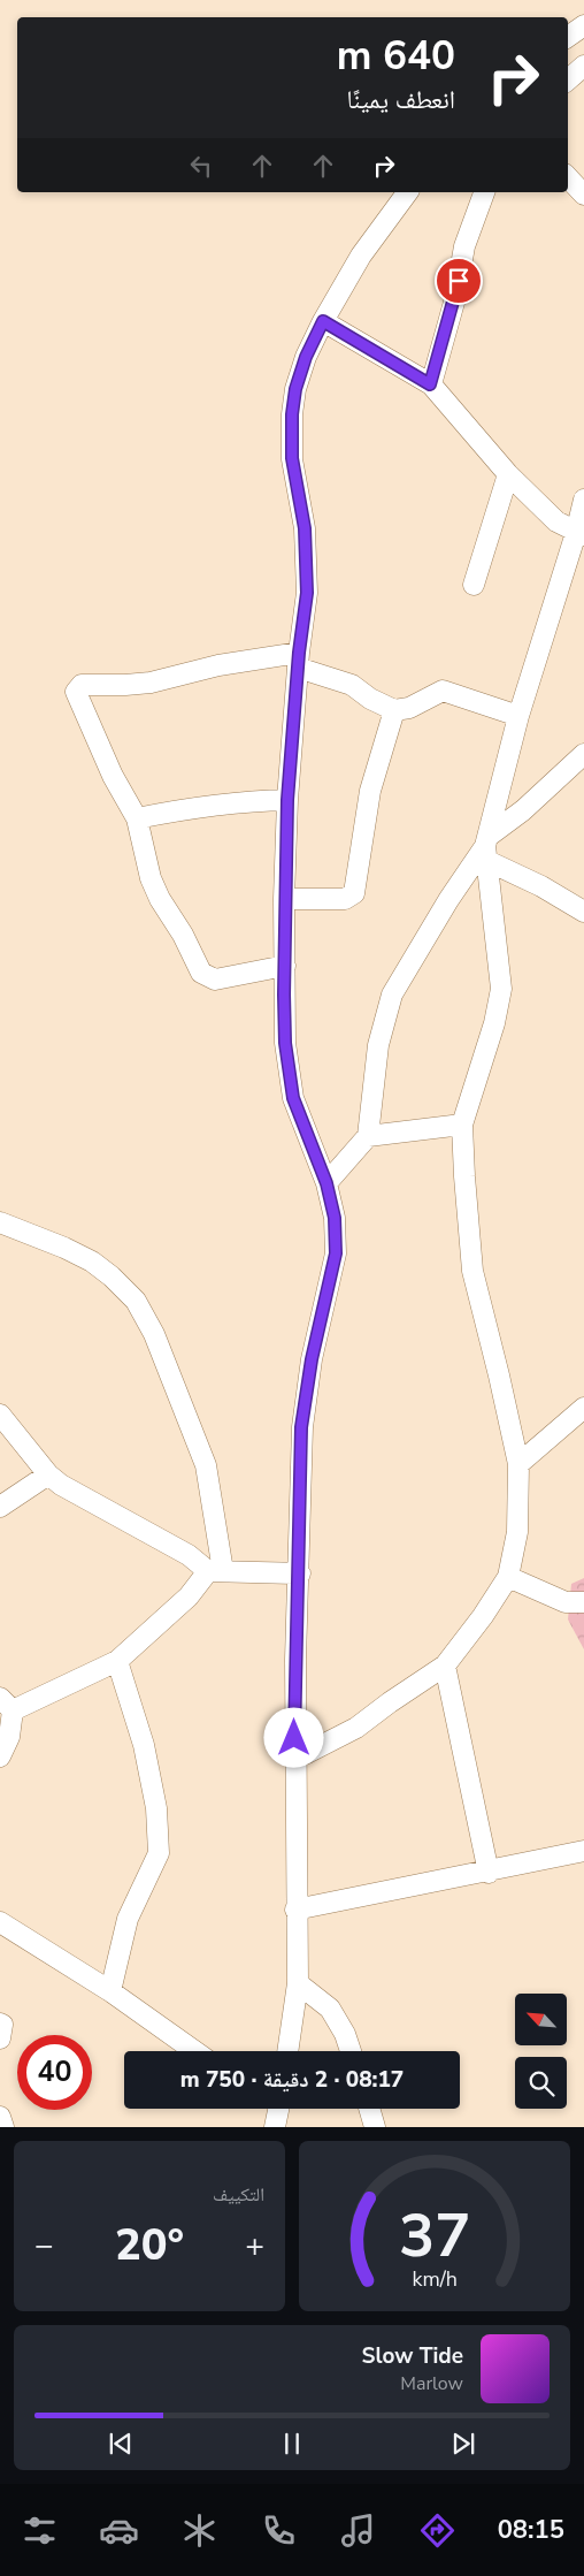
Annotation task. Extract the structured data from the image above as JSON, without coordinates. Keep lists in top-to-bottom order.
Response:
{
  "north": "top left",
  "page": {
    "turn": ["640 m", "انعطف يمينًا"],
    "limit": "40",
    "trip": "08:17 · 2 دقيقة · 750 m",
    "tile": "التكييف",
    "heat": ["−", "20°", "+"],
    "song": ["Slow Tide", "Marlow"],
    "tabs": "08:15",
    "gauge": ["37", "km/h"]
  }
}
